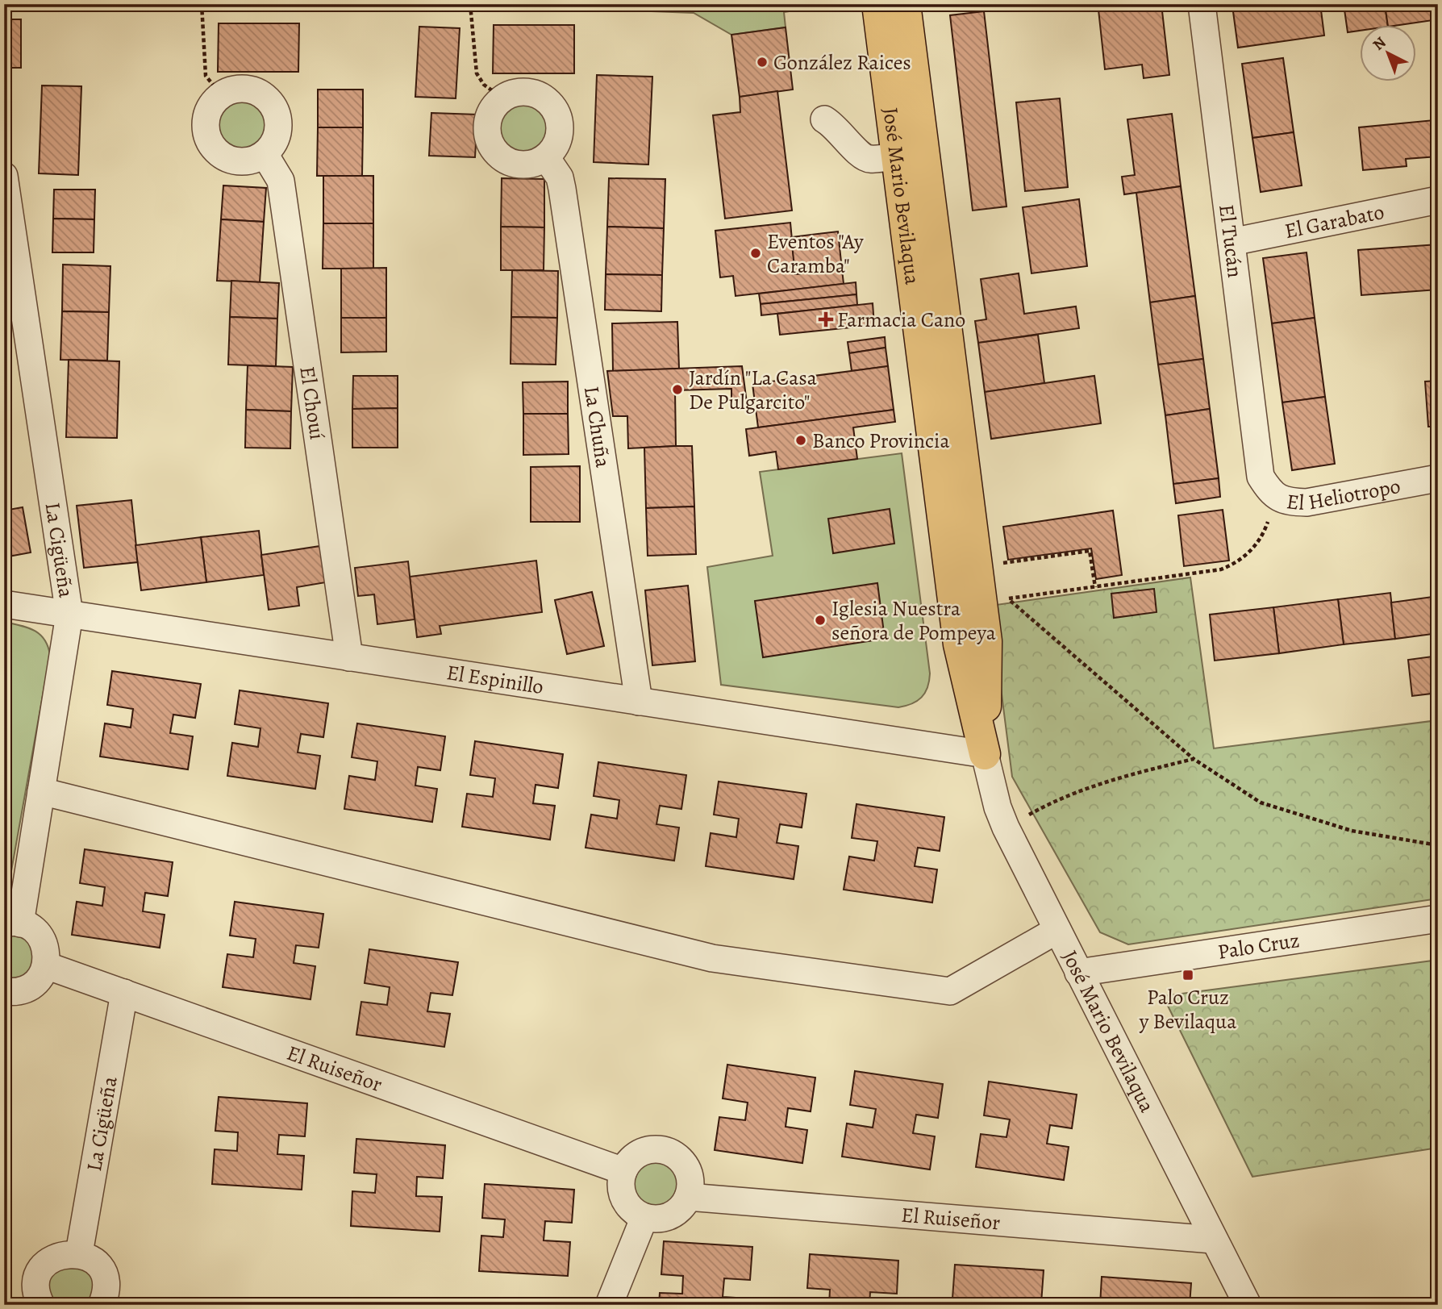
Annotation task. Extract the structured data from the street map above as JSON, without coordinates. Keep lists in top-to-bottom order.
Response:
{
  "streets": {
    "main road": ["José Mario Bevilaqua"],
    "street": [
      "El Garabato",
      "El Tucán",
      "El Chouí",
      "La Chuña",
      "El Heliotropo",
      "La Cigüeña",
      "El Espinillo",
      "Palo Cruz",
      "El Ruiseñor"
    ]
  },
  "crossings": [
    ["José Mario Bevilaqua", "El Espinillo"],
    ["José Mario Bevilaqua", "Palo Cruz"],
    ["José Mario Bevilaqua", "El Ruiseñor"],
    ["El Garabato", "El Tucán"],
    ["El Tucán", "El Heliotropo"],
    ["El Chouí", "El Espinillo"],
    ["La Chuña", "El Espinillo"],
    ["La Cigüeña", "El Espinillo"],
    ["La Cigüeña", "El Ruiseñor"]
  ],
  "places": {
    "other": [
      "González Raices",
      "Eventos \"Ay Caramba\"",
      "Jardín \"La Casa De Pulgarcito\"",
      "Banco Provincia",
      "Iglesia Nuestra señora de Pompeya"
    ],
    "health": ["Farmacia Cano"],
    "transit": ["Palo Cruz y Bevilaqua"]
  },
  "north": "top left"
}
